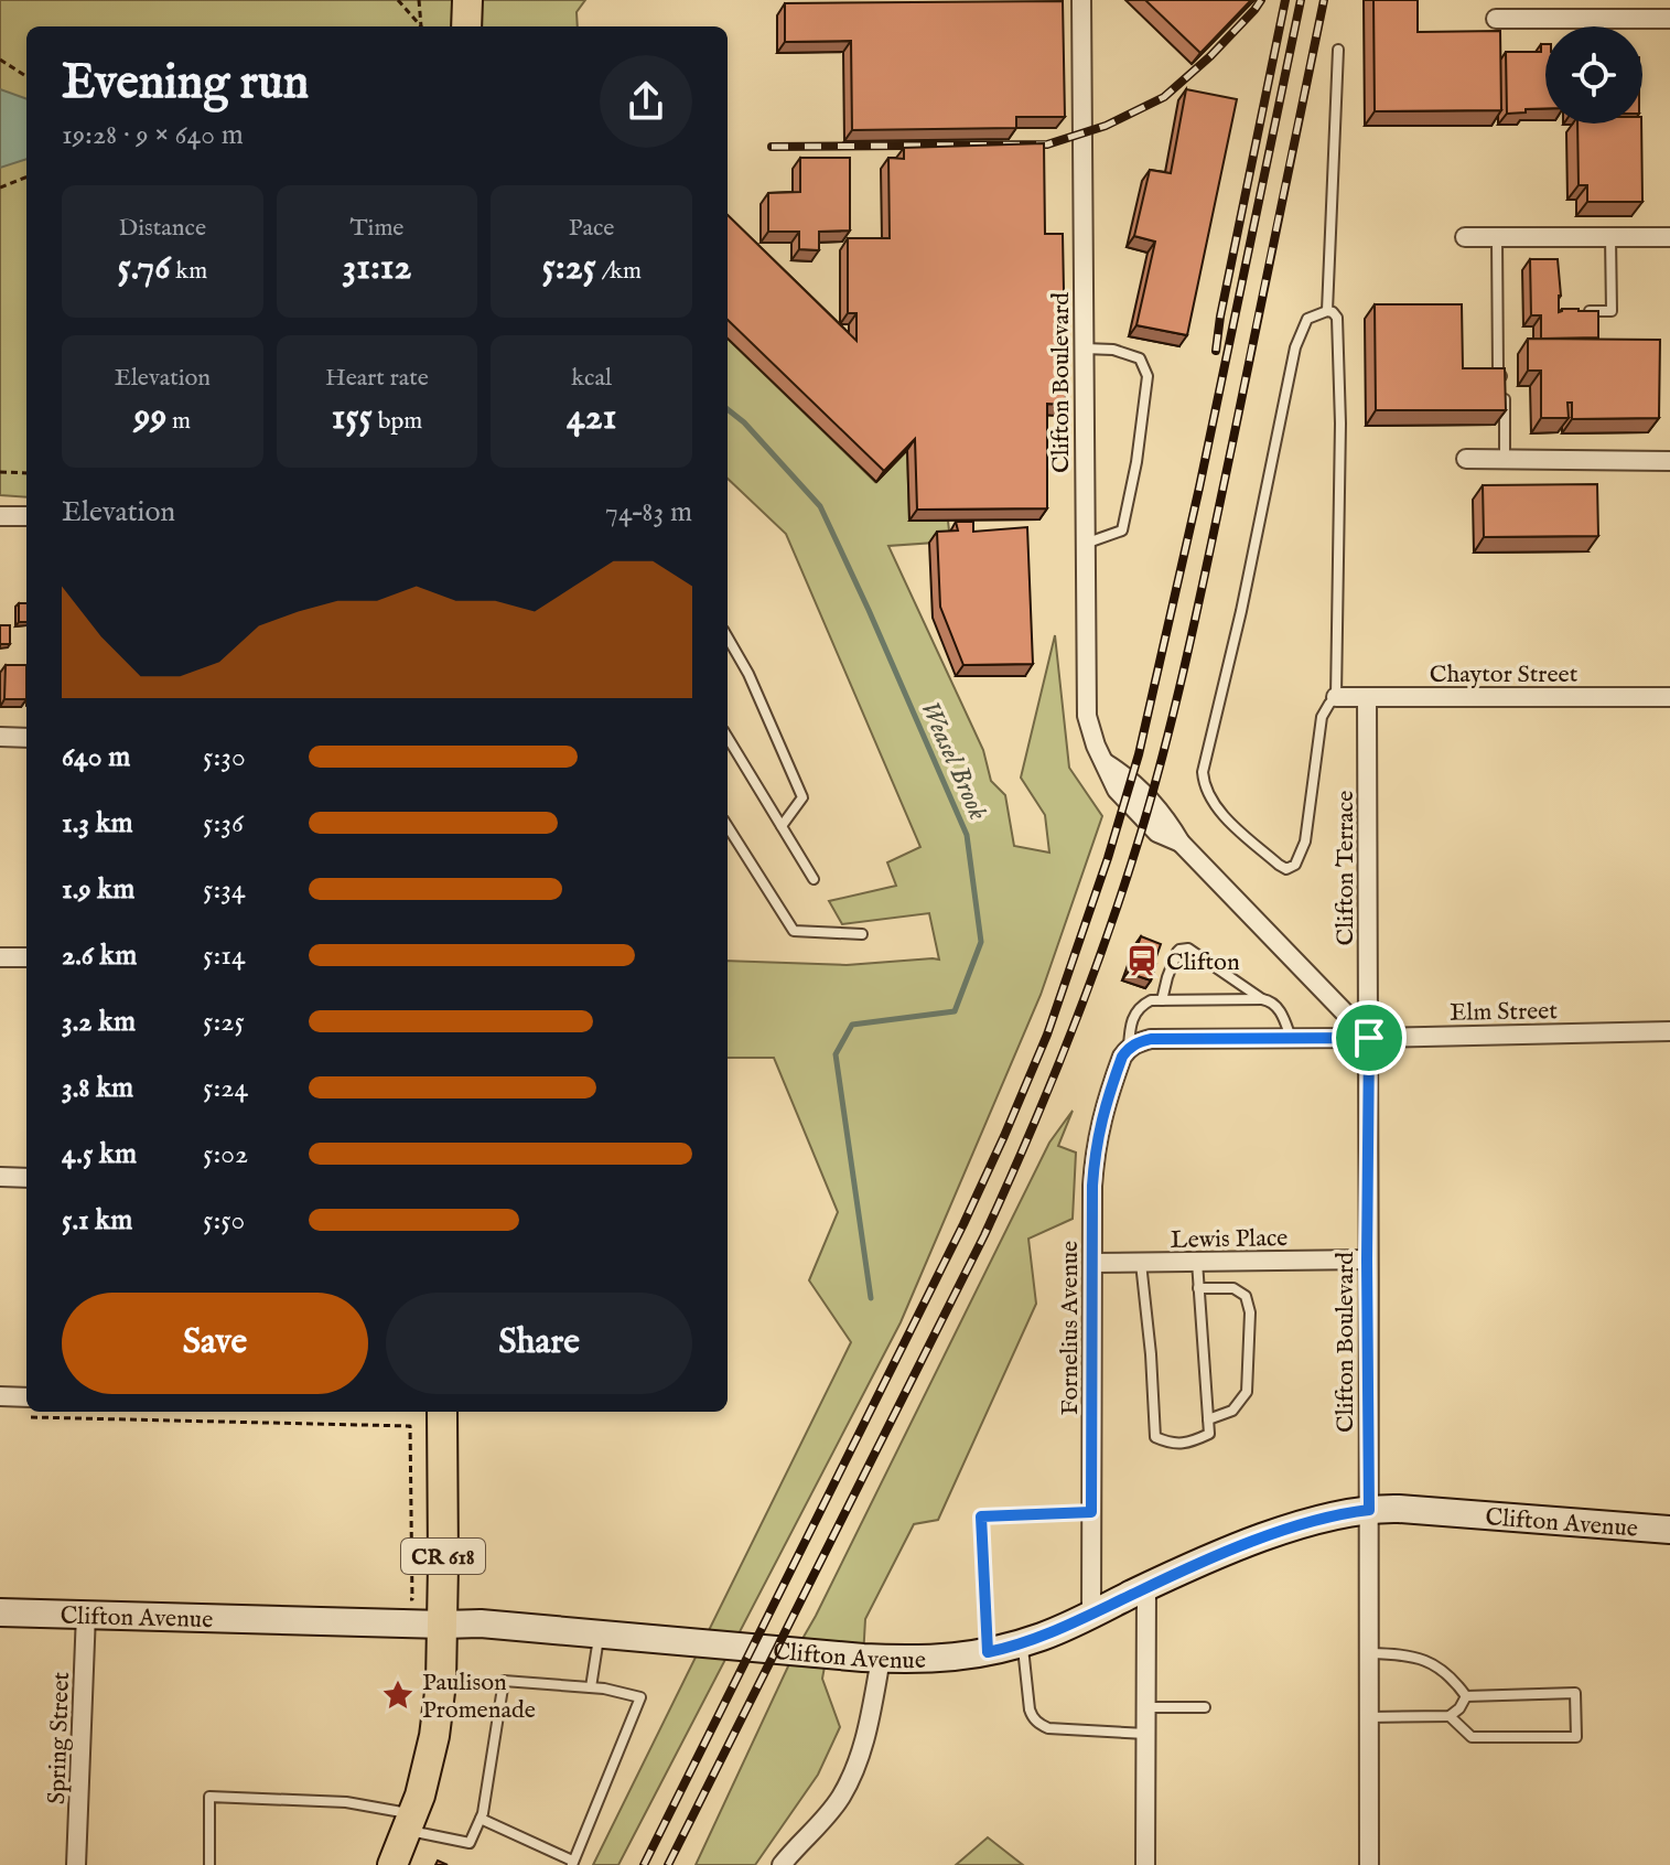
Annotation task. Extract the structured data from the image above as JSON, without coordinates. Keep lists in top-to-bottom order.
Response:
{
  "streets": {
    "main road": ["Clifton Avenue", "CR 618"],
    "street": [
      "Clifton Boulevard",
      "Chaytor Street",
      "Clifton Terrace",
      "Elm Street",
      "Lewis Place",
      "Fornelius Avenue",
      "Spring Street"
    ]
  },
  "crossings": [
    ["Clifton Boulevard", "Clifton Terrace"],
    ["Clifton Boulevard", "Elm Street"],
    ["Clifton Boulevard", "Lewis Place"],
    ["Clifton Boulevard", "Clifton Avenue"],
    ["Chaytor Street", "Clifton Terrace"],
    ["Clifton Terrace", "Elm Street"],
    ["Elm Street", "Fornelius Avenue"],
    ["Lewis Place", "Fornelius Avenue"],
    ["Fornelius Avenue", "Clifton Avenue"],
    ["Clifton Avenue", "CR 618"],
    ["Clifton Avenue", "Spring Street"]
  ],
  "water": ["Weasel Brook"],
  "places": {
    "station": ["Clifton"],
    "place": ["Paulison Promenade"]
  },
  "page": {
    "heading": ["Evening run", "19:28 · 9 × 640 m"],
    "stats": [
      ["Distance", "5.76 km"],
      ["Time", "31:12"],
      ["Pace", "5:25 /km"],
      ["Elevation", "99 m"],
      ["Heart rate", "155 bpm"],
      ["kcal", "421"]
    ],
    "chart": ["Elevation", "74–83 m"],
    "list": [
      {
        "name": "640 m",
        "note": "5:30"
      },
      {
        "name": "1.3 km",
        "note": "5:36"
      },
      {
        "name": "1.9 km",
        "note": "5:34"
      },
      {
        "name": "2.6 km",
        "note": "5:14"
      },
      {
        "name": "3.2 km",
        "note": "5:25"
      },
      {
        "name": "3.8 km",
        "note": "5:24"
      },
      {
        "name": "4.5 km",
        "note": "5:02"
      },
      {
        "name": "5.1 km",
        "note": "5:50"
      }
    ],
    "buttons": ["Save", "Share"]
  }
}
